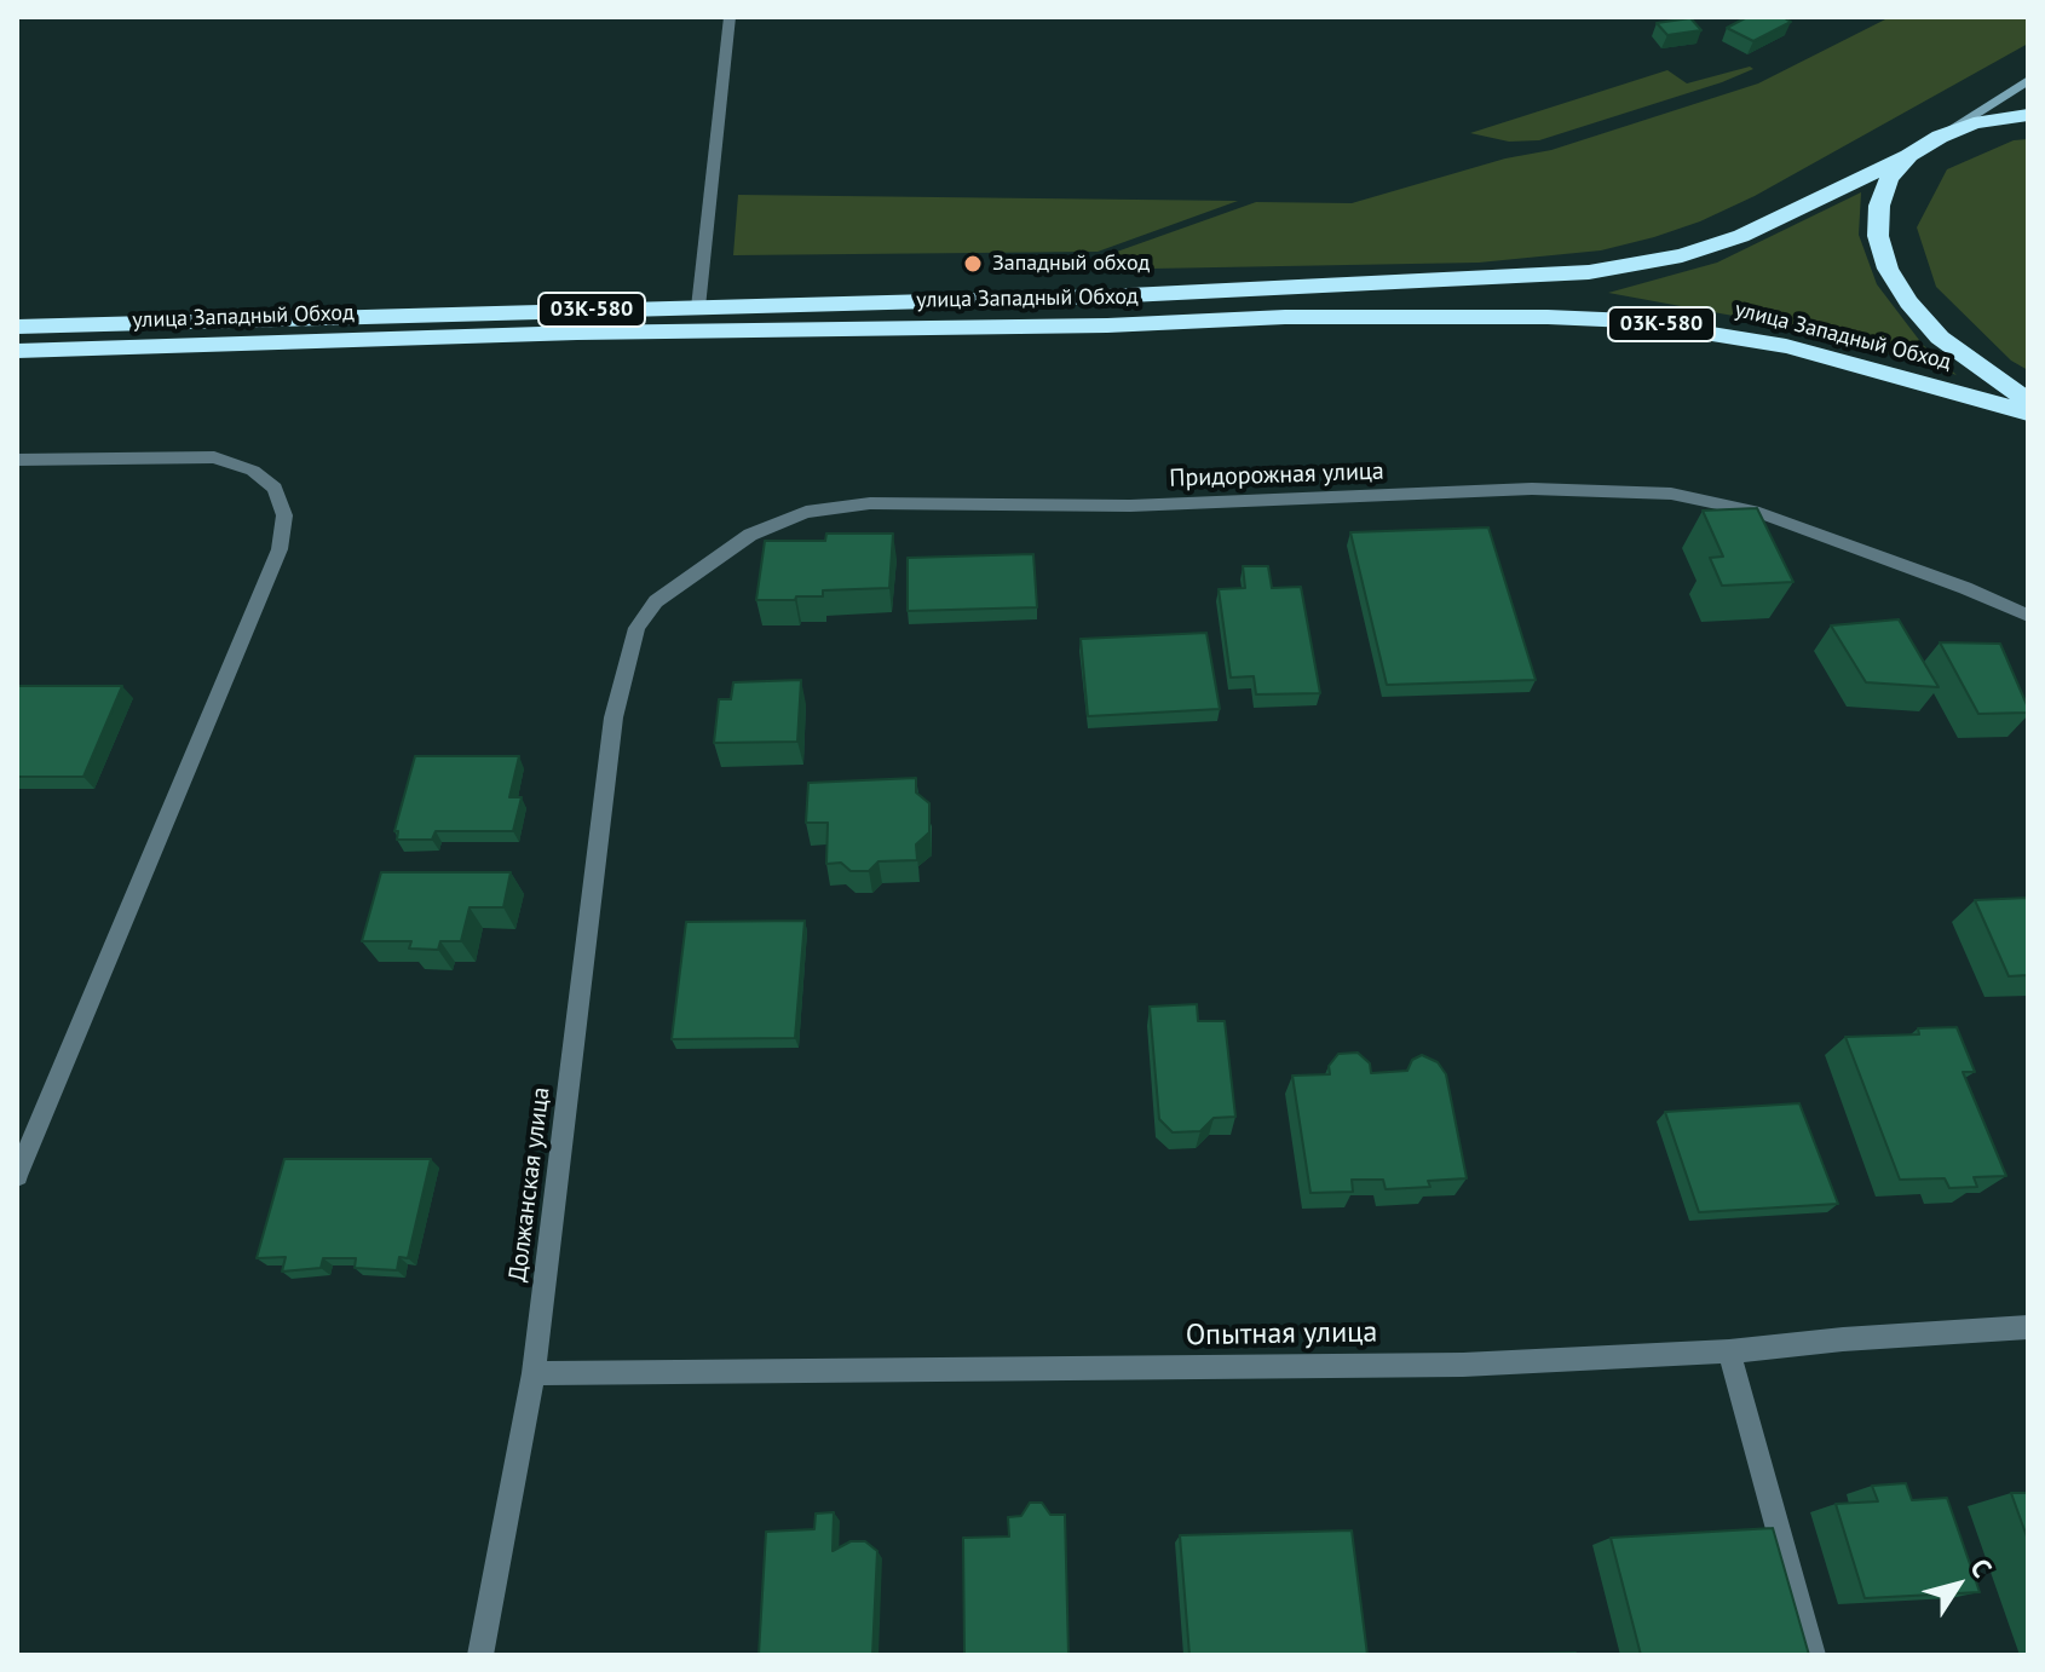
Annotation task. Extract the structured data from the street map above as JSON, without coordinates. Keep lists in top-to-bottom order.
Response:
{
  "streets": {
    "highway": ["улица Западный Обход", "03К-580"],
    "street": ["Придорожная улица", "Должанская улица", "Опытная улица"]
  },
  "crossings": [
    ["улица Западный Обход", "03К-580"],
    ["Придорожная улица", "Должанская улица"],
    ["Должанская улица", "Опытная улица"]
  ],
  "places": ["Западный обход"],
  "north": "top right"
}
